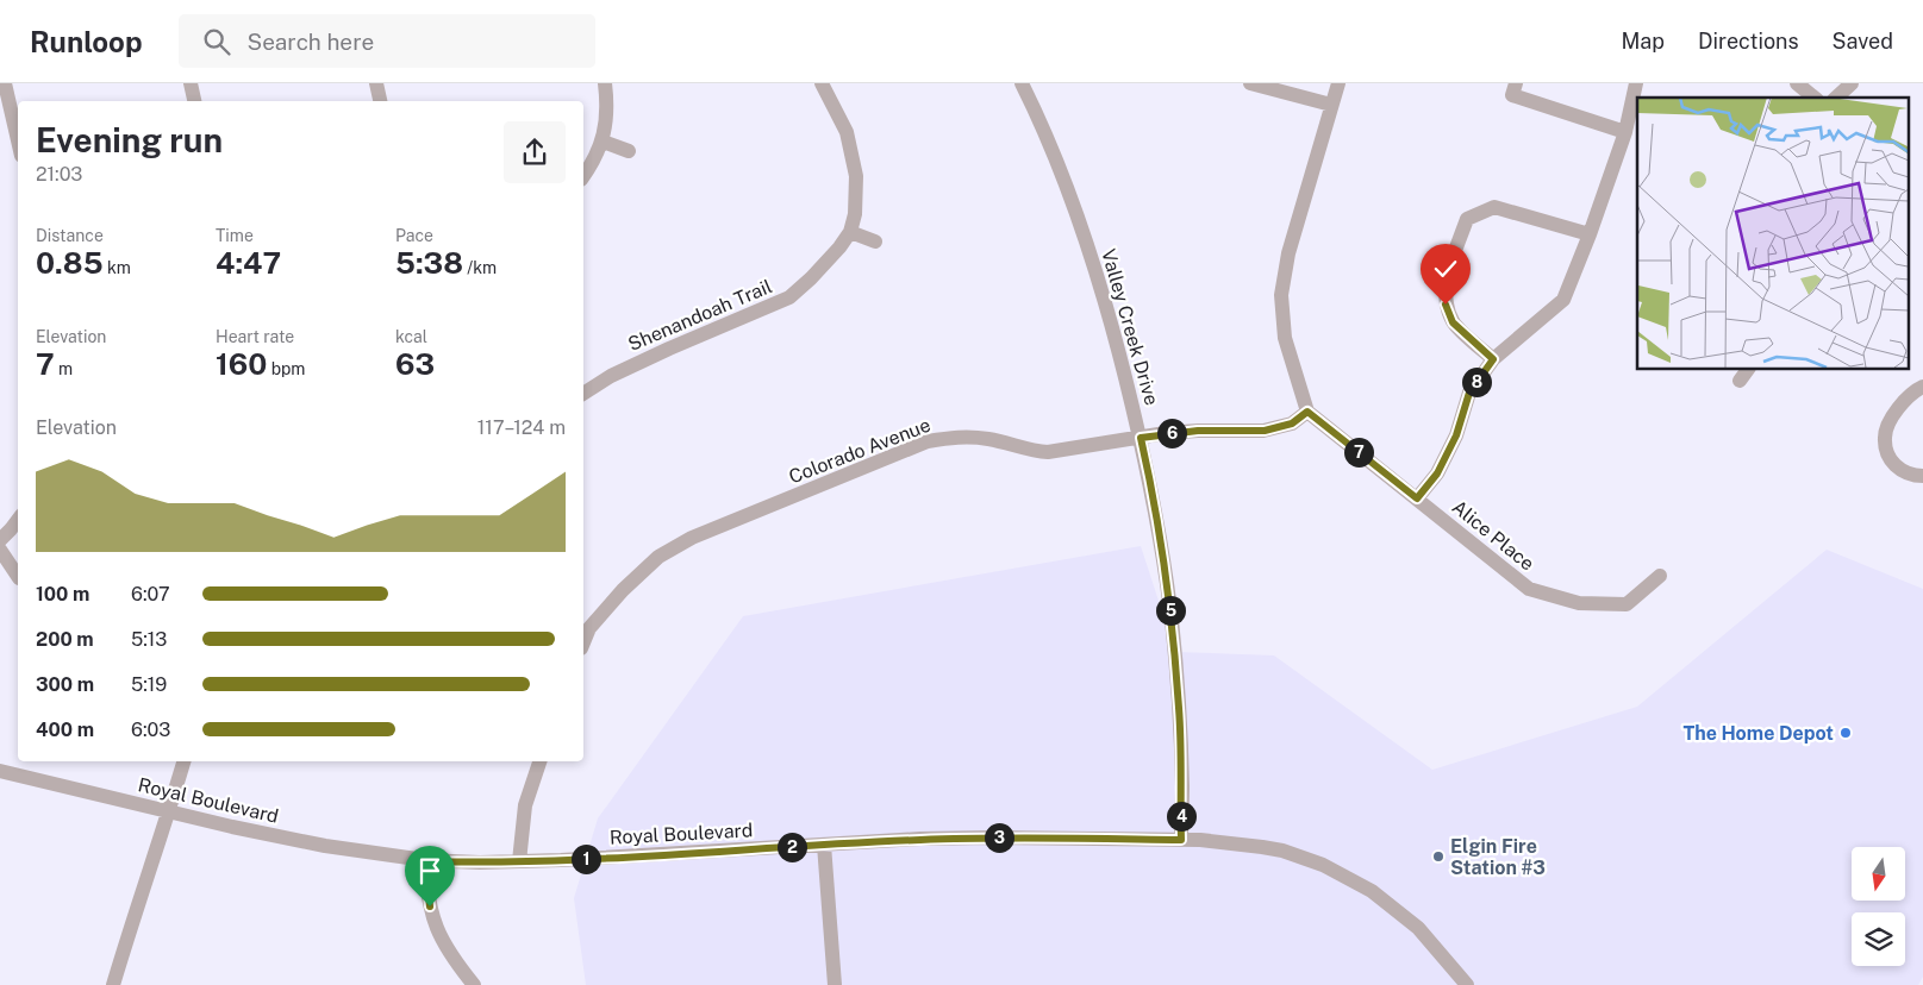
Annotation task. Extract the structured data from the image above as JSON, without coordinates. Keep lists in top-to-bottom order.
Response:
{
  "streets": {
    "street": [
      "Shenandoah Trail",
      "Valley Creek Drive",
      "Colorado Avenue",
      "Alice Place",
      "Royal Boulevard"
    ]
  },
  "crossings": [
    ["Valley Creek Drive", "Colorado Avenue"],
    ["Valley Creek Drive", "Royal Boulevard"],
    ["Colorado Avenue", "Alice Place"]
  ],
  "places": ["The Home Depot", "Elgin Fire Station #3"],
  "north": "bottom",
  "page": {
    "header": "Runloop",
    "search": "Search here",
    "nav": ["Map", "Directions", "Saved"],
    "heading": ["Evening run", "21:03"],
    "stats": [
      ["Distance", "0.85 km"],
      ["Time", "4:47"],
      ["Pace", "5:38 /km"],
      ["Elevation", "7 m"],
      ["Heart rate", "160 bpm"],
      ["kcal", "63"]
    ],
    "pins": [
      "8",
      "6",
      "7",
      "5",
      "4",
      "3",
      "2",
      "1"
    ],
    "chart": ["Elevation", "117–124 m"],
    "list": [
      {
        "name": "100 m",
        "note": "6:07"
      },
      {
        "name": "200 m",
        "note": "5:13"
      },
      {
        "name": "300 m",
        "note": "5:19"
      },
      {
        "name": "400 m",
        "note": "6:03"
      }
    ]
  }
}
